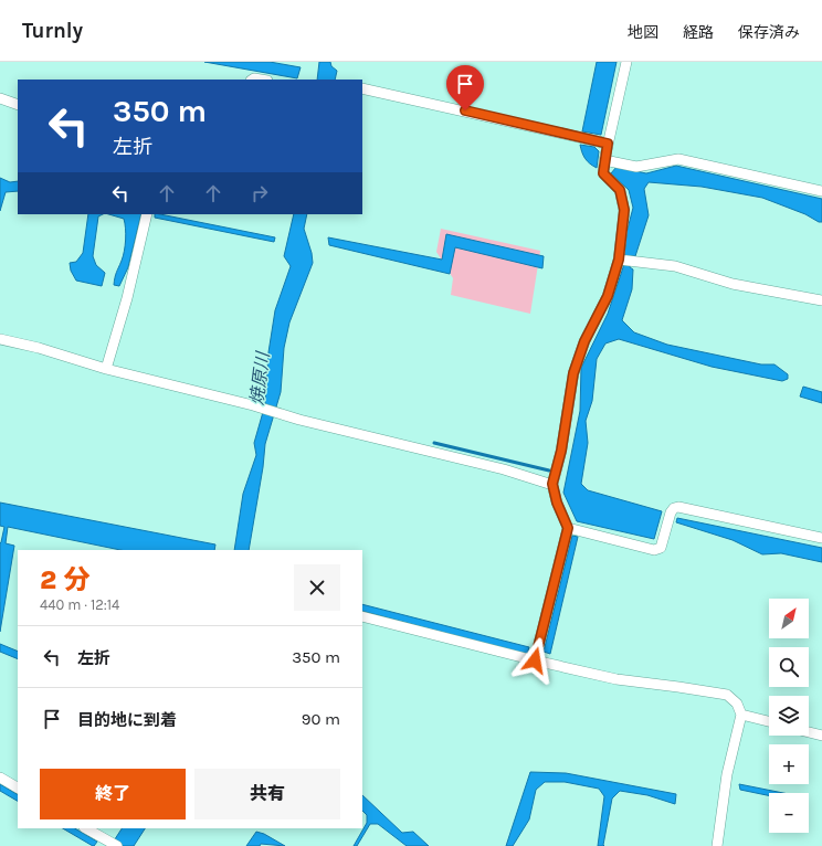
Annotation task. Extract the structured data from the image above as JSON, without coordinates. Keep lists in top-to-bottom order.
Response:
{
  "water": ["焼原川"],
  "north": "top right",
  "page": {
    "header": "Turnly",
    "nav": ["地図", "経路", "保存済み"],
    "turn": ["350 m", "左折"],
    "heading": ["2 分", "440 m · 12:14"],
    "map_buttons": ["+", "−"],
    "list": [
      {
        "name": "左折",
        "value": "350 m"
      },
      {
        "name": "目的地に到着",
        "value": "90 m"
      }
    ],
    "buttons": ["終了", "共有"]
  }
}
